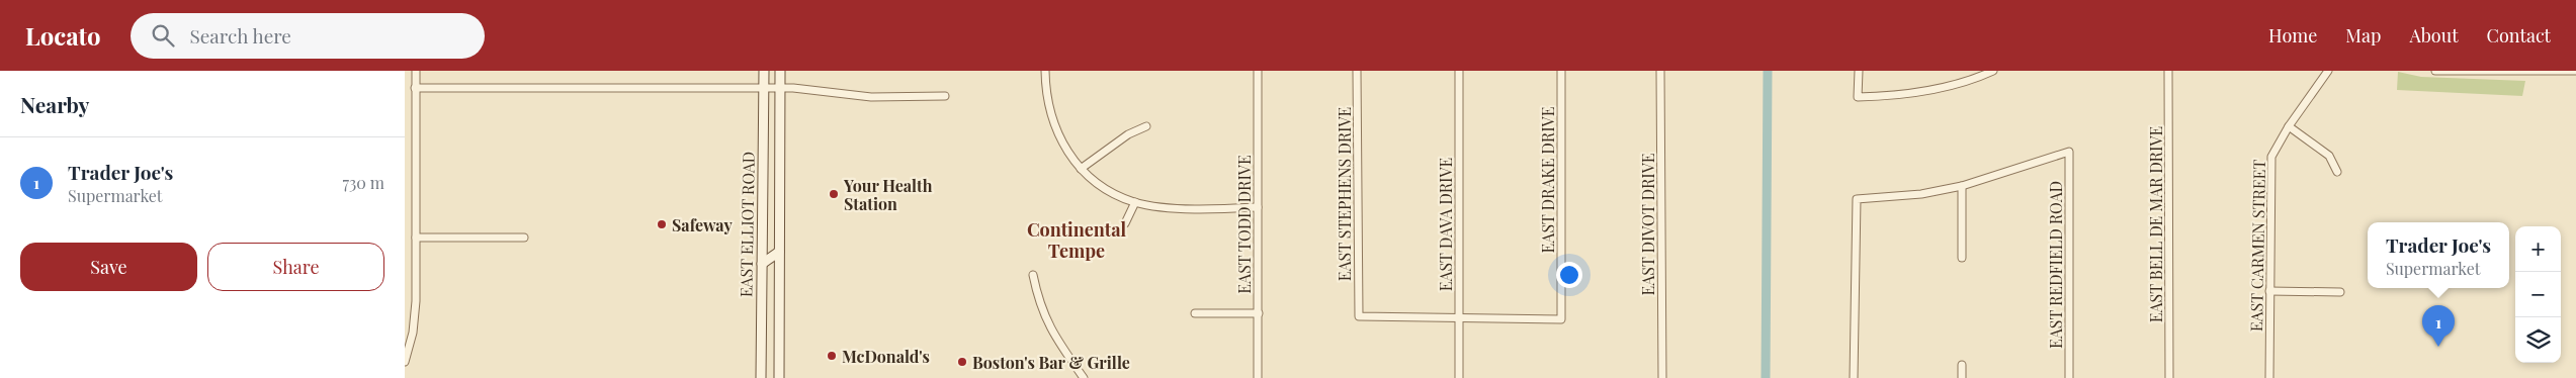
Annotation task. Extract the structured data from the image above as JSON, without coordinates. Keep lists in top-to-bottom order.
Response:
{
  "streets": {
    "main road": ["EAST ELLIOT ROAD"],
    "street": [
      "EAST DRAKE DRIVE",
      "EAST STEPHENS DRIVE",
      "EAST TODD DRIVE",
      "EAST DAVA DRIVE",
      "EAST DIVOT DRIVE",
      "EAST BELL DE MAR DRIVE",
      "EAST CARMEN STREET",
      "EAST REDFIELD ROAD"
    ]
  },
  "crossings": [
    ["EAST DRAKE DRIVE", "EAST STEPHENS DRIVE"],
    ["EAST DRAKE DRIVE", "EAST DAVA DRIVE"],
    ["EAST STEPHENS DRIVE", "EAST DAVA DRIVE"]
  ],
  "districts": ["Continental Tempe"],
  "places": [
    "Your Health Station",
    "Safeway",
    "McDonald's",
    "Boston's Bar & Grille"
  ],
  "page": {
    "header": "Locato",
    "search": "Search here",
    "nav": [
      "Home",
      "Map",
      "About",
      "Contact"
    ],
    "heading": "Nearby",
    "list": [
      {
        "mark": "1",
        "name": "Trader Joe's",
        "note": "Supermarket",
        "value": "730 m"
      }
    ],
    "popup": ["Trader Joe's", "Supermarket"],
    "map_buttons": ["+", "−"],
    "buttons": ["Save", "Share"],
    "pins": "1"
  }
}
